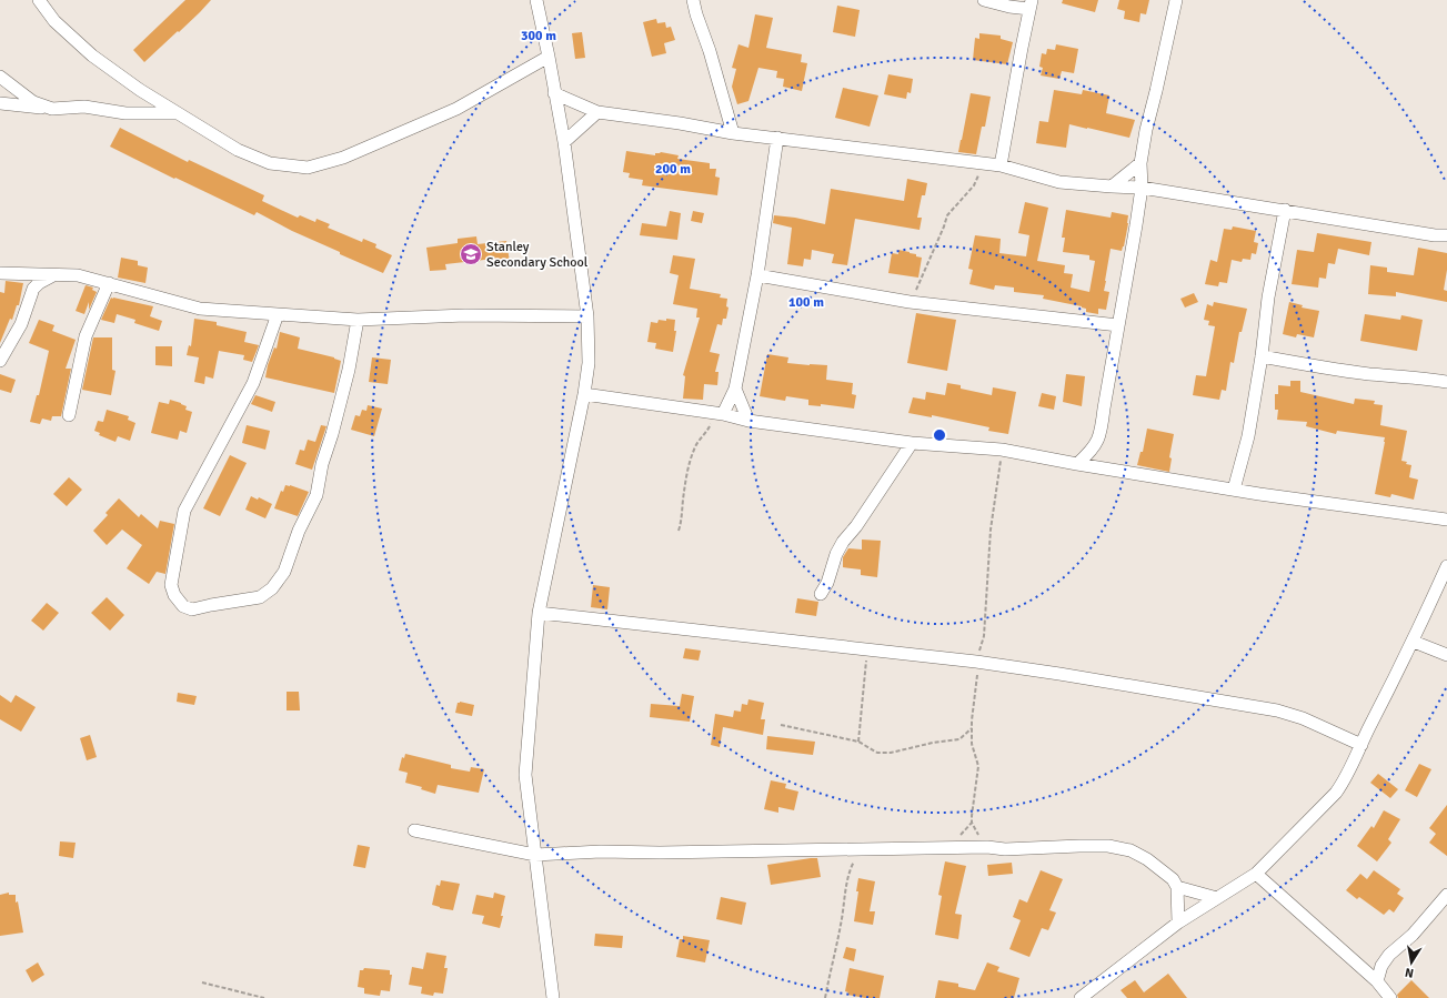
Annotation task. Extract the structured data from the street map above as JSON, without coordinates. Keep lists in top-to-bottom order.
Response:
{
  "places": {
    "school or university": ["Stanley Secondary School"]
  },
  "north": "bottom",
  "rings": ["300 m", "200 m", "100 m"]
}
